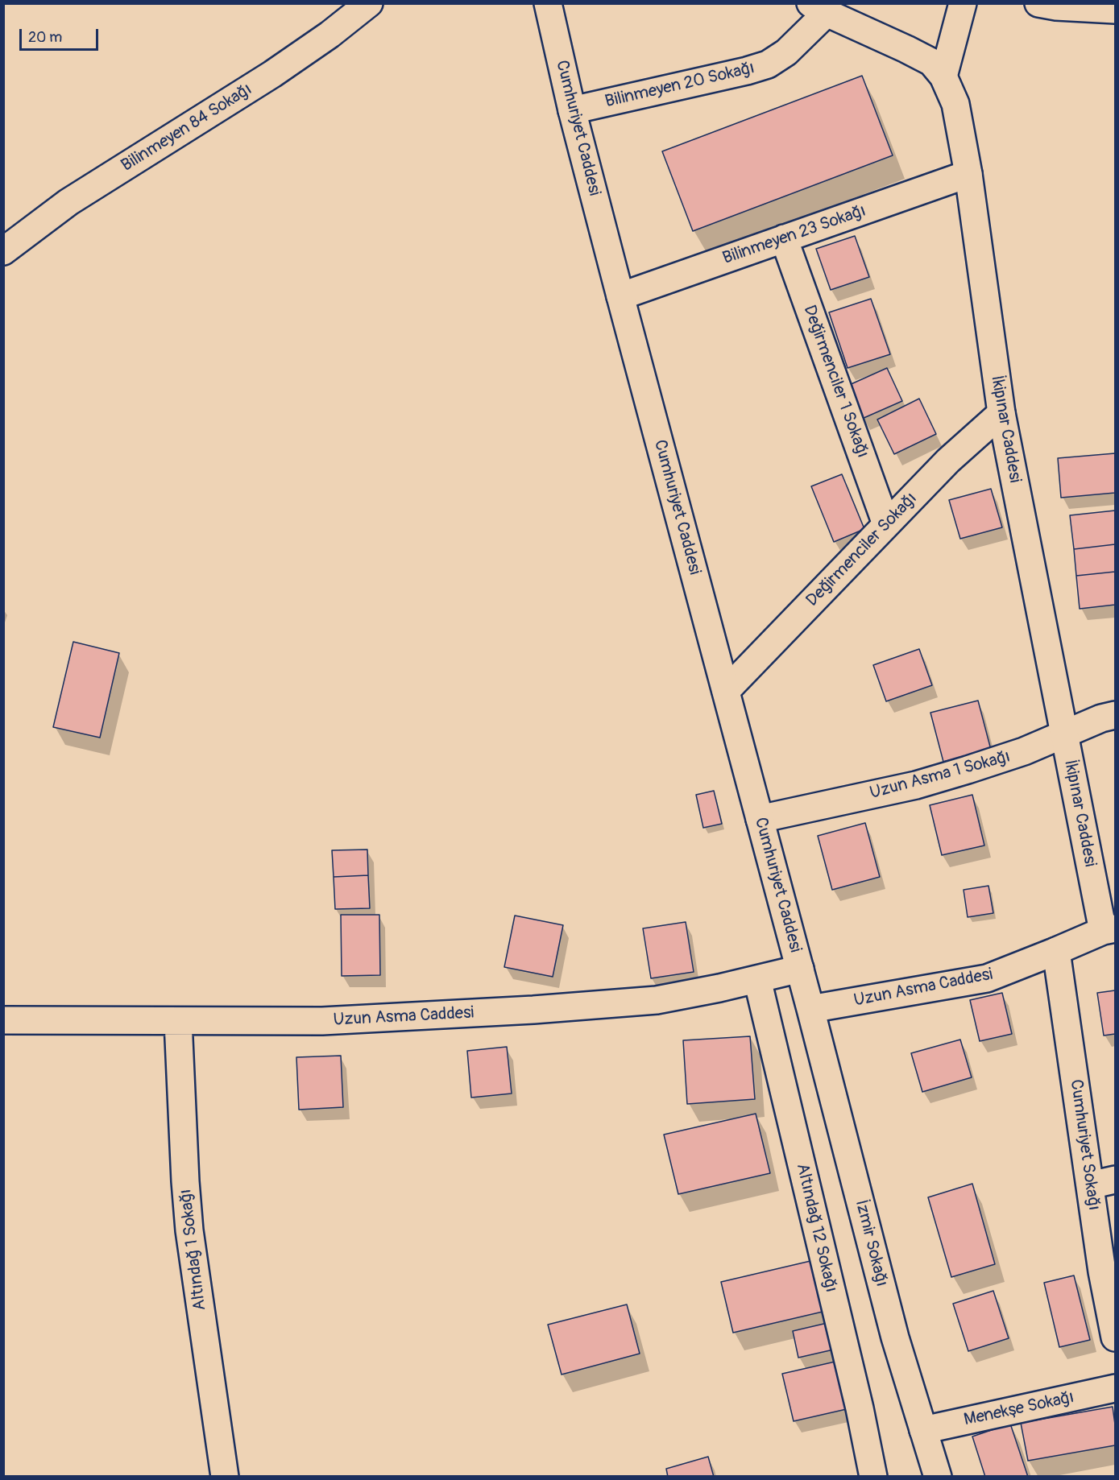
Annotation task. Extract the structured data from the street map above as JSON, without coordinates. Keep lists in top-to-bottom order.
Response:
{
  "streets": {
    "street": [
      "Bilinmeyen 20 Sokağı",
      "Bilinmeyen 84 Sokağı",
      "Cumhuriyet Caddesi",
      "Bilinmeyen 23 Sokağı",
      "Değirmenciler 1 Sokağı",
      "İkipınar Caddesi",
      "Değirmenciler Sokağı",
      "Uzun Asma 1 Sokağı",
      "Uzun Asma Caddesi",
      "Cumhuriyet Sokağı",
      "Altındağ 12 Sokağı",
      "İzmir Sokağı",
      "Altındağ 1 Sokağı",
      "Menekşe Sokağı"
    ]
  },
  "crossings": [
    ["Bilinmeyen 20 Sokağı", "Cumhuriyet Caddesi"],
    ["Bilinmeyen 20 Sokağı", "İkipınar Caddesi"],
    ["Cumhuriyet Caddesi", "Bilinmeyen 23 Sokağı"],
    ["Cumhuriyet Caddesi", "Değirmenciler Sokağı"],
    ["Cumhuriyet Caddesi", "Uzun Asma 1 Sokağı"],
    ["Cumhuriyet Caddesi", "Uzun Asma Caddesi"],
    ["Cumhuriyet Caddesi", "İzmir Sokağı"],
    ["Bilinmeyen 23 Sokağı", "Değirmenciler 1 Sokağı"],
    ["Bilinmeyen 23 Sokağı", "İkipınar Caddesi"],
    ["Değirmenciler 1 Sokağı", "Değirmenciler Sokağı"],
    ["İkipınar Caddesi", "Değirmenciler Sokağı"],
    ["İkipınar Caddesi", "Uzun Asma 1 Sokağı"],
    ["İkipınar Caddesi", "Uzun Asma Caddesi"],
    ["Uzun Asma Caddesi", "Cumhuriyet Sokağı"],
    ["Uzun Asma Caddesi", "Altındağ 12 Sokağı"],
    ["Uzun Asma Caddesi", "İzmir Sokağı"],
    ["Uzun Asma Caddesi", "Altındağ 1 Sokağı"],
    ["İzmir Sokağı", "Menekşe Sokağı"]
  ],
  "scale_bar": "20 m"
}
